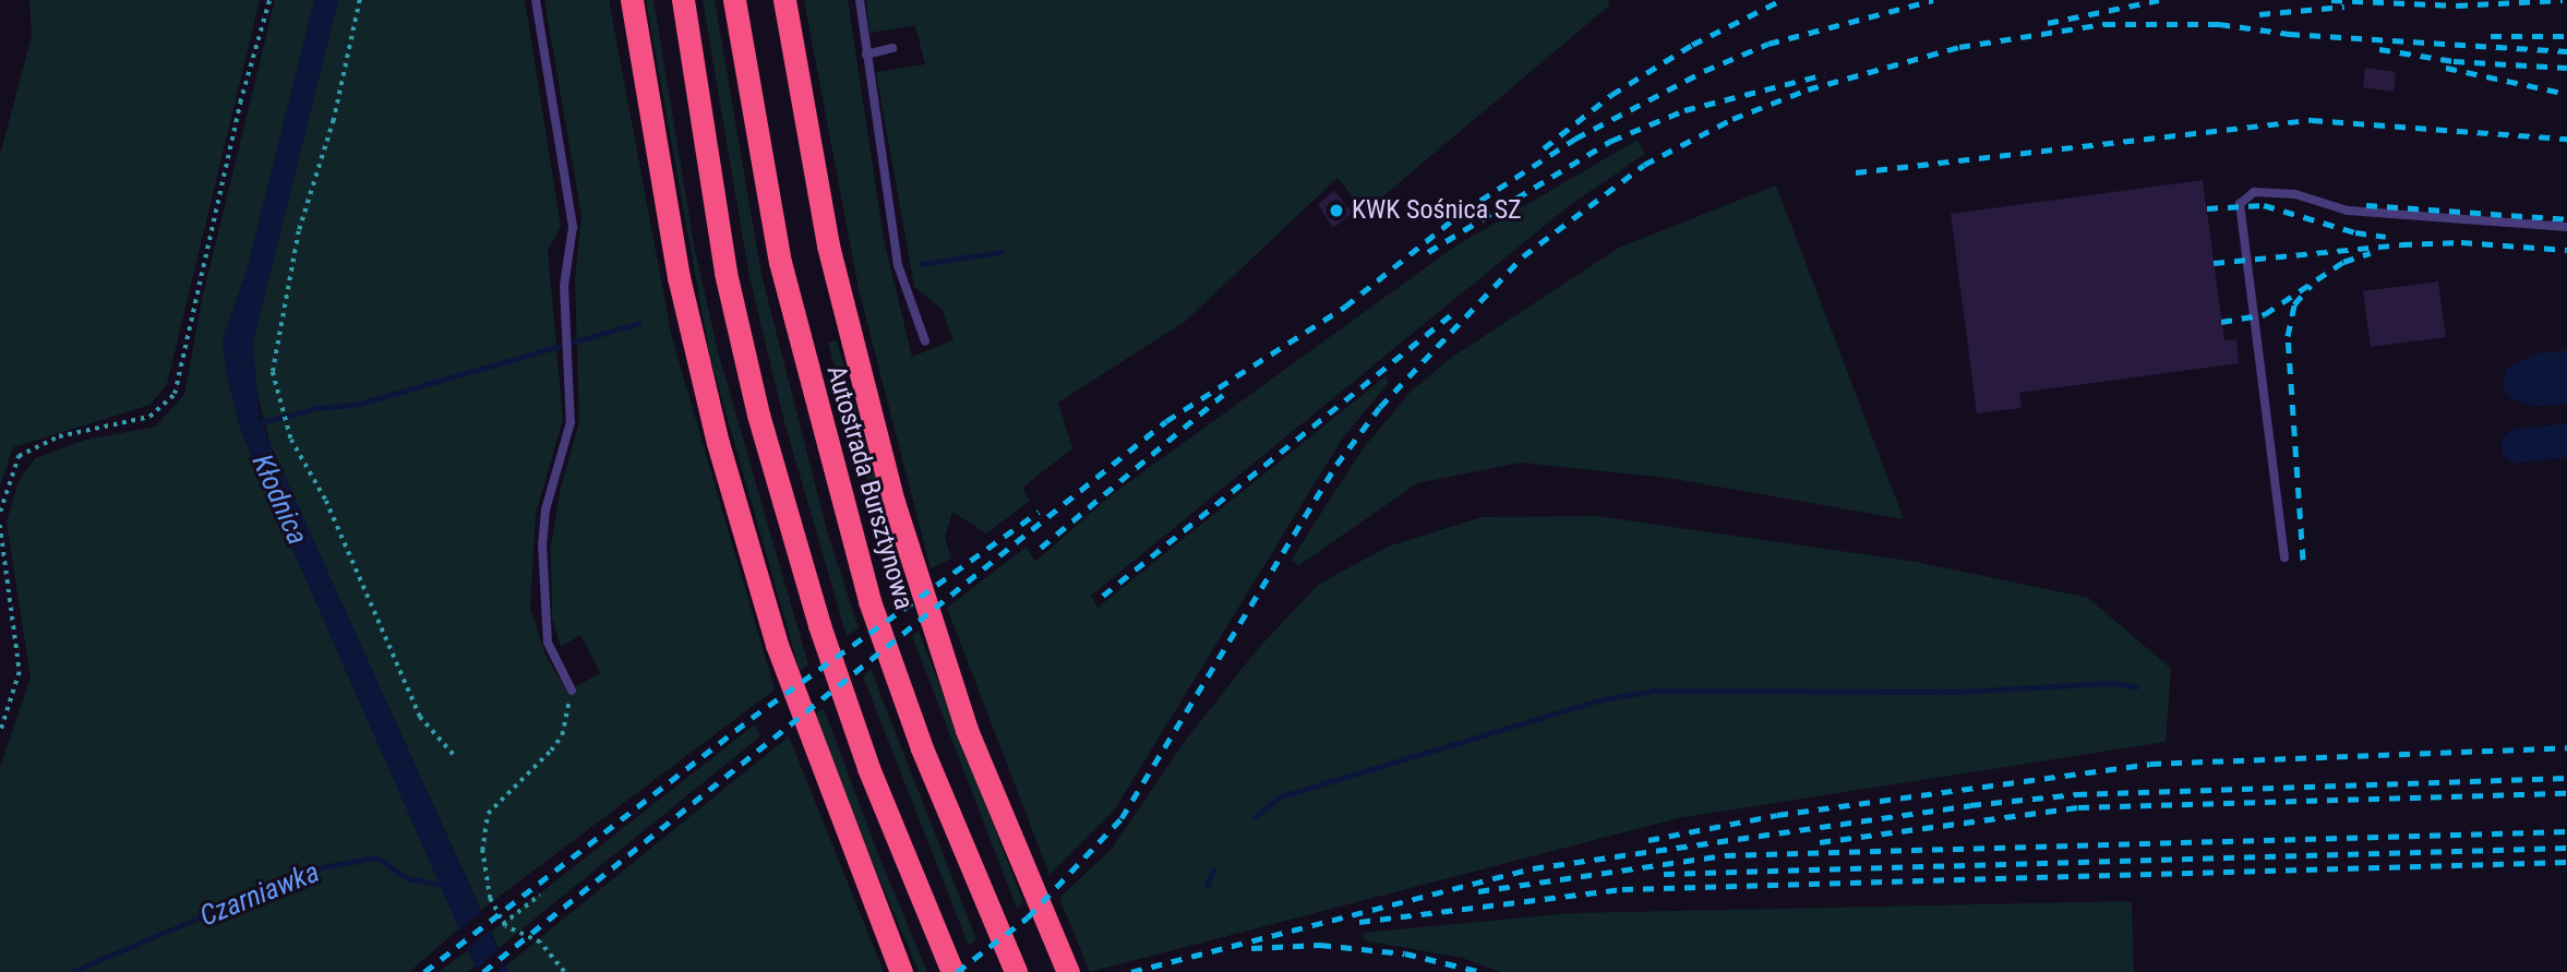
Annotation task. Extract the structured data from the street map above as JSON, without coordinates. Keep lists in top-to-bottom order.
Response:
{
  "streets": {
    "highway": ["Autostrada Bursztynowa"]
  },
  "water": ["Kłodnica", "Czarniawka"],
  "places": ["KWK Sośnica SZ"]
}
